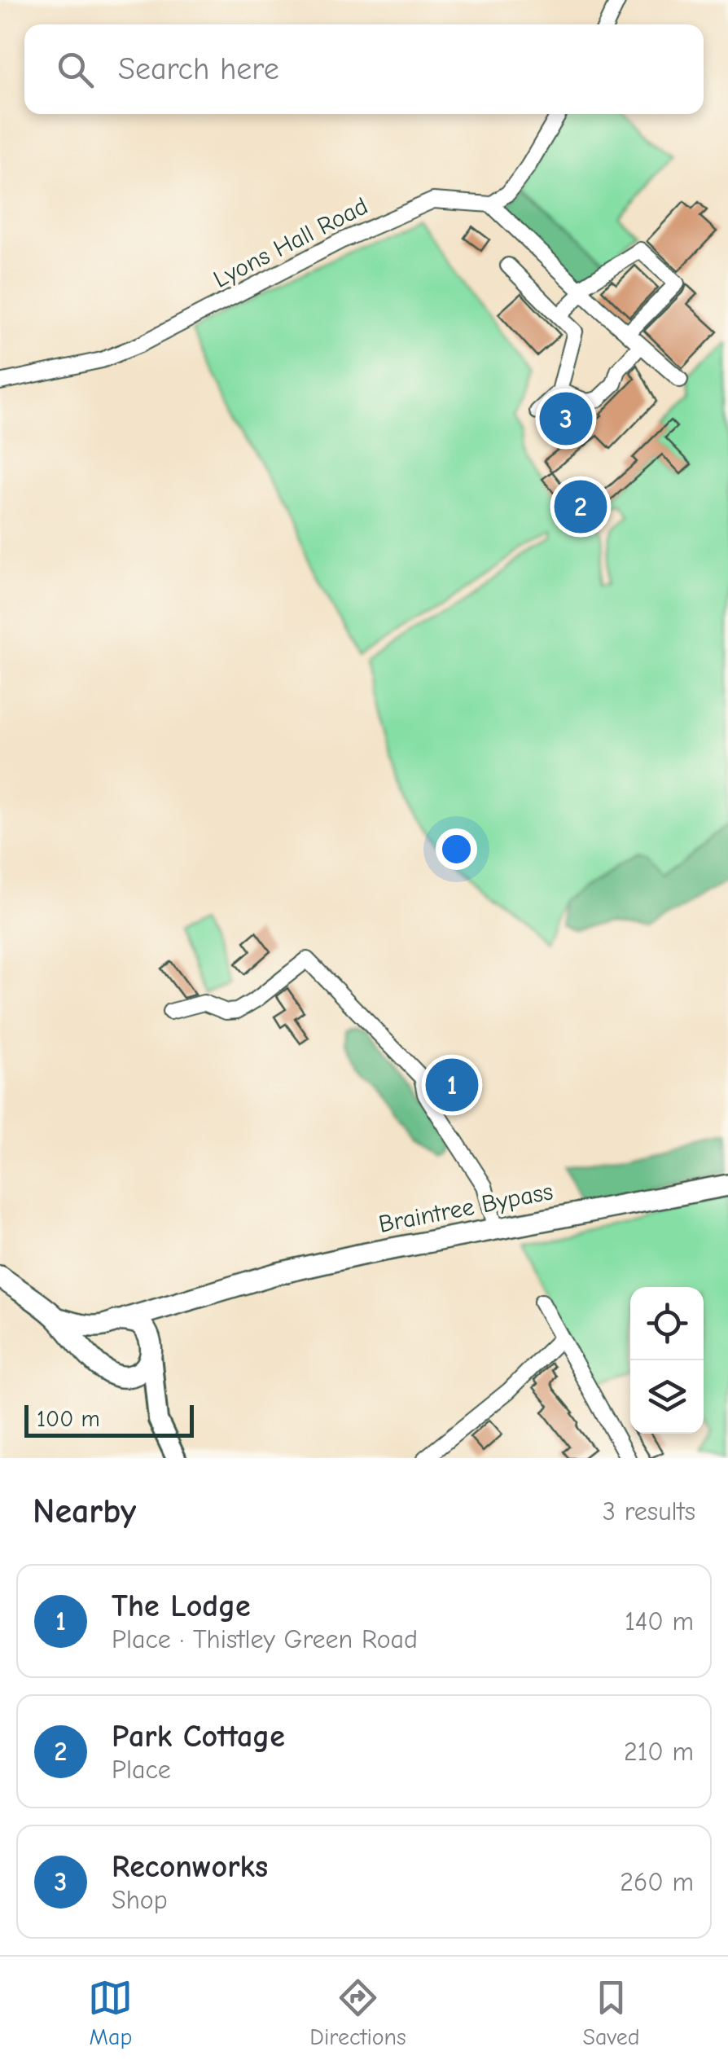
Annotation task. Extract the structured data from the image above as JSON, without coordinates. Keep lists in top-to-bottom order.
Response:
{
  "streets": {
    "highway": ["Braintree Bypass"],
    "street": ["Lyons Hall Road"]
  },
  "scale_bar": "100 m",
  "page": {
    "search": "Search here",
    "pins": ["3", "2", "1"],
    "scale": "100 m",
    "heading": ["Nearby", "3 results"],
    "list": [
      {
        "mark": "1",
        "name": "The Lodge",
        "note": "Place · Thistley Green Road",
        "value": "140 m"
      },
      {
        "mark": "2",
        "name": "Park Cottage",
        "note": "Place",
        "value": "210 m"
      },
      {
        "mark": "3",
        "name": "Reconworks",
        "note": "Shop",
        "value": "260 m"
      }
    ],
    "nav": ["Map", "Directions", "Saved"]
  }
}
